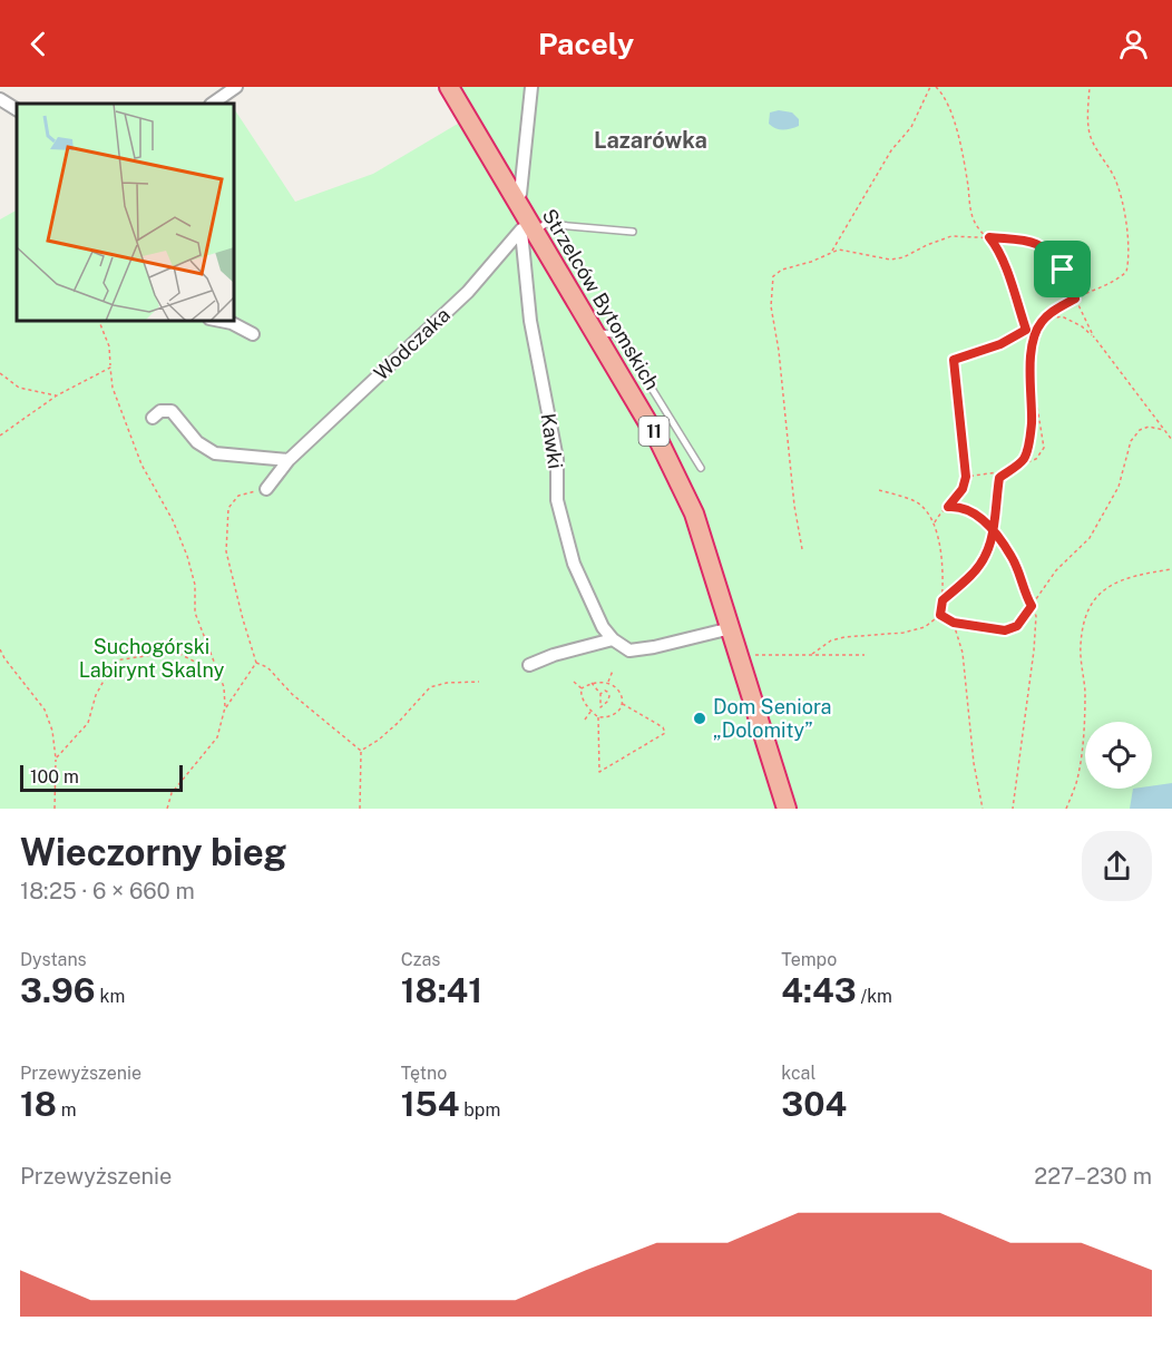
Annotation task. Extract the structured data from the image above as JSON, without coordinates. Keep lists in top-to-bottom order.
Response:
{
  "streets": {
    "highway": ["Strzelców Bytomskich", "11"],
    "street": ["Wodczaka", "Kawki"]
  },
  "crossings": [
    ["Strzelców Bytomskich", "Wodczaka"],
    ["Strzelców Bytomskich", "Kawki"],
    ["Wodczaka", "Kawki"]
  ],
  "districts": ["Lazarówka"],
  "parks": ["Suchogórski Labirynt Skalny"],
  "places": ["Dom Seniora „Dolomity”"],
  "scale_bar": "100 m",
  "page": {
    "header": "Pacely",
    "scale": "100 m",
    "heading": ["Wieczorny bieg", "18:25 · 6 × 660 m"],
    "stats": [
      ["Dystans", "3.96 km"],
      ["Czas", "18:41"],
      ["Tempo", "4:43 /km"],
      ["Przewyższenie", "18 m"],
      ["Tętno", "154 bpm"],
      ["kcal", "304"]
    ],
    "chart": ["Przewyższenie", "227–230 m"]
  }
}
